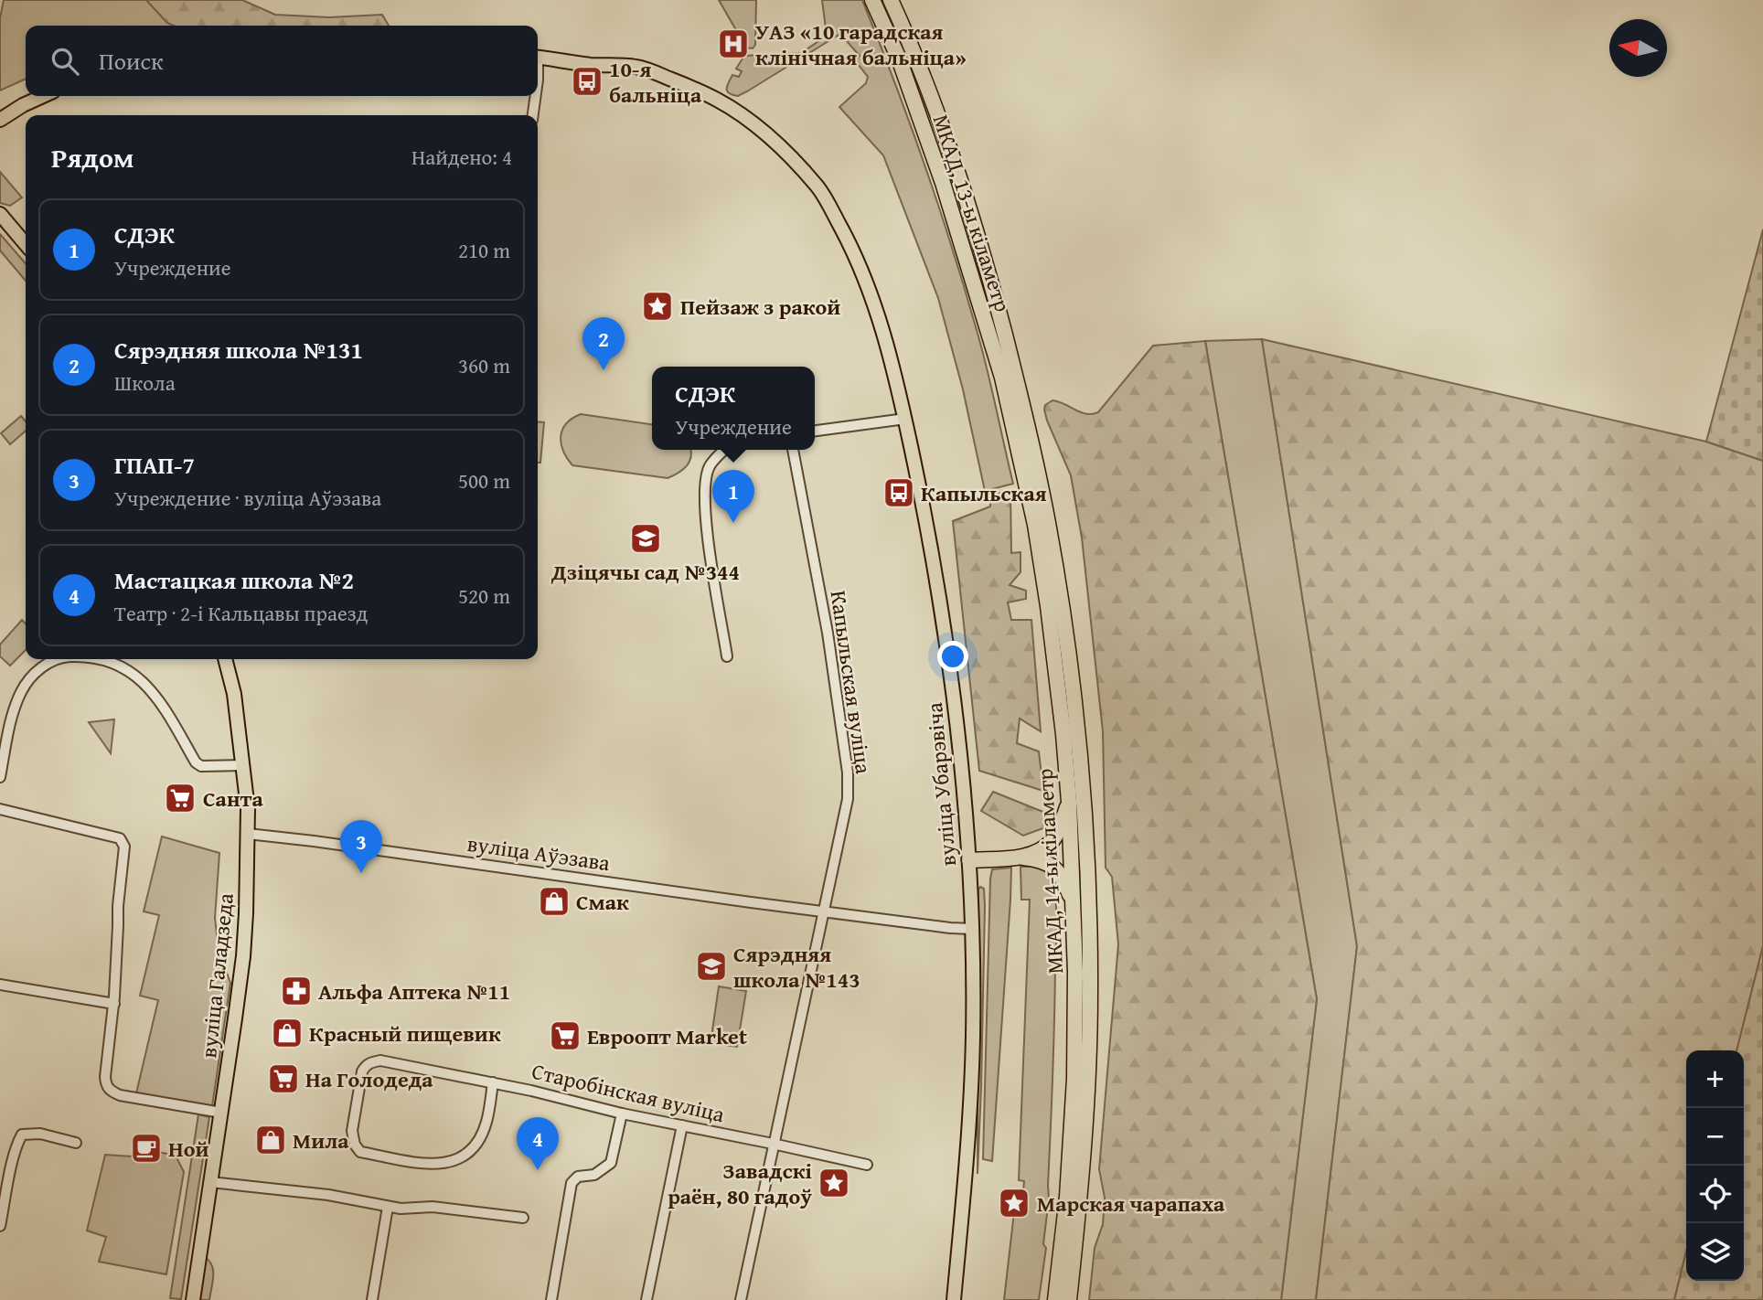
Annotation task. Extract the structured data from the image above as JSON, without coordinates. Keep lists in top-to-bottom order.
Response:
{
  "streets": {
    "highway": ["МКАД, 13-ы кіламетр", "МКАД, 14-ы кіламетр"],
    "main road": ["вуліца Убарэвіча", "вуліца Галадзеда"],
    "street": ["Капыльская вуліца", "вуліца Аўэзава", "Старобінская вуліца"]
  },
  "crossings": [
    ["МКАД, 13-ы кіламетр", "МКАД, 14-ы кіламетр"],
    ["Капыльская вуліца", "вуліца Аўэзава"],
    ["Капыльская вуліца", "Старобінская вуліца"],
    ["вуліца Убарэвіча", "вуліца Аўэзава"],
    ["вуліца Аўэзава", "вуліца Галадзеда"]
  ],
  "places": {
    "hospital": ["УАЗ «10 гарадская клінічная бальніца»"],
    "bus stop": ["10-я бальніца", "Капыльская"],
    "place": ["Пейзаж з ракой", "Завадскі раён, 80 гадоў", "Марская чарапаха"],
    "school or university": ["Дзіцячы сад №344", "Сярэдняя школа №143"],
    "supermarket": ["Санта", "Евроопт Market", "На Голодеда"],
    "shop": ["Смак", "Красный пищевик", "Мила"],
    "pharmacy": ["Альфа Аптека №11"],
    "cafe": ["Ной"]
  },
  "north": "left",
  "page": {
    "search": "Поиск",
    "heading": ["Рядом", "Найдено: 4"],
    "list": [
      {
        "mark": "1",
        "name": "СДЭК",
        "note": "Учреждение",
        "value": "210 m"
      },
      {
        "mark": "2",
        "name": "Сярэдняя школа №131",
        "note": "Школа",
        "value": "360 m"
      },
      {
        "mark": "3",
        "name": "ГПАП-7",
        "note": "Учреждение · вуліца Аўэзава",
        "value": "500 m"
      },
      {
        "mark": "4",
        "name": "Мастацкая школа №2",
        "note": "Театр · 2-і Кальцавы праезд",
        "value": "520 m"
      }
    ],
    "pins": [
      "2",
      "1",
      "3",
      "4"
    ],
    "popup": ["СДЭК", "Учреждение"],
    "map_buttons": ["+", "−"]
  }
}
